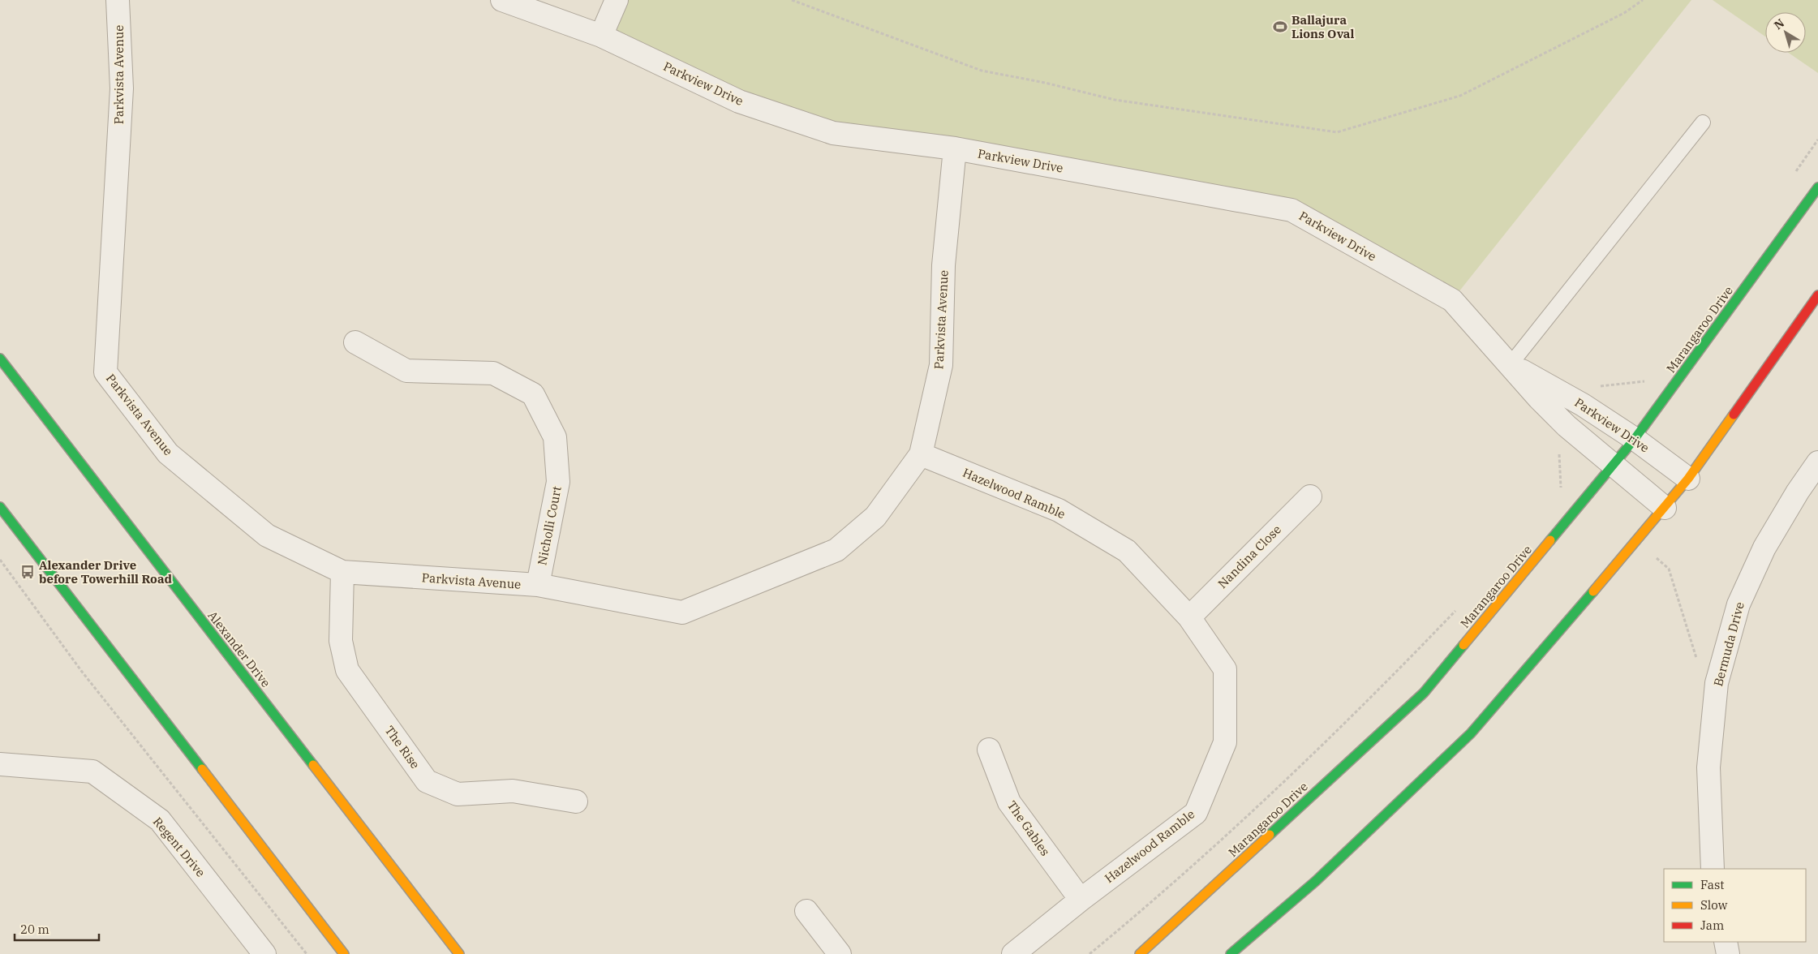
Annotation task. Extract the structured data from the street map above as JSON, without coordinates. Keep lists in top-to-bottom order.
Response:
{
  "streets": {
    "main road": ["Marangaroo Drive", "Alexander Drive"],
    "street": [
      "Parkvista Avenue",
      "Parkview Drive",
      "Hazelwood Ramble",
      "Nicholli Court",
      "Nandina Close",
      "Bermuda Drive",
      "The Rise",
      "The Gables",
      "Regent Drive"
    ]
  },
  "crossings": [
    ["Parkvista Avenue", "Parkview Drive"],
    ["Parkvista Avenue", "Hazelwood Ramble"],
    ["Parkvista Avenue", "Nicholli Court"],
    ["Parkvista Avenue", "The Rise"],
    ["Parkview Drive", "Marangaroo Drive"],
    ["Hazelwood Ramble", "Nandina Close"],
    ["Hazelwood Ramble", "The Gables"]
  ],
  "places": {
    "sports": ["Ballajura Lions Oval"],
    "bus stop": ["Alexander Drive before Towerhill Road"]
  },
  "legend": ["Fast", "Slow", "Jam"],
  "scale_bar": "20 m",
  "north": "top left"
}
